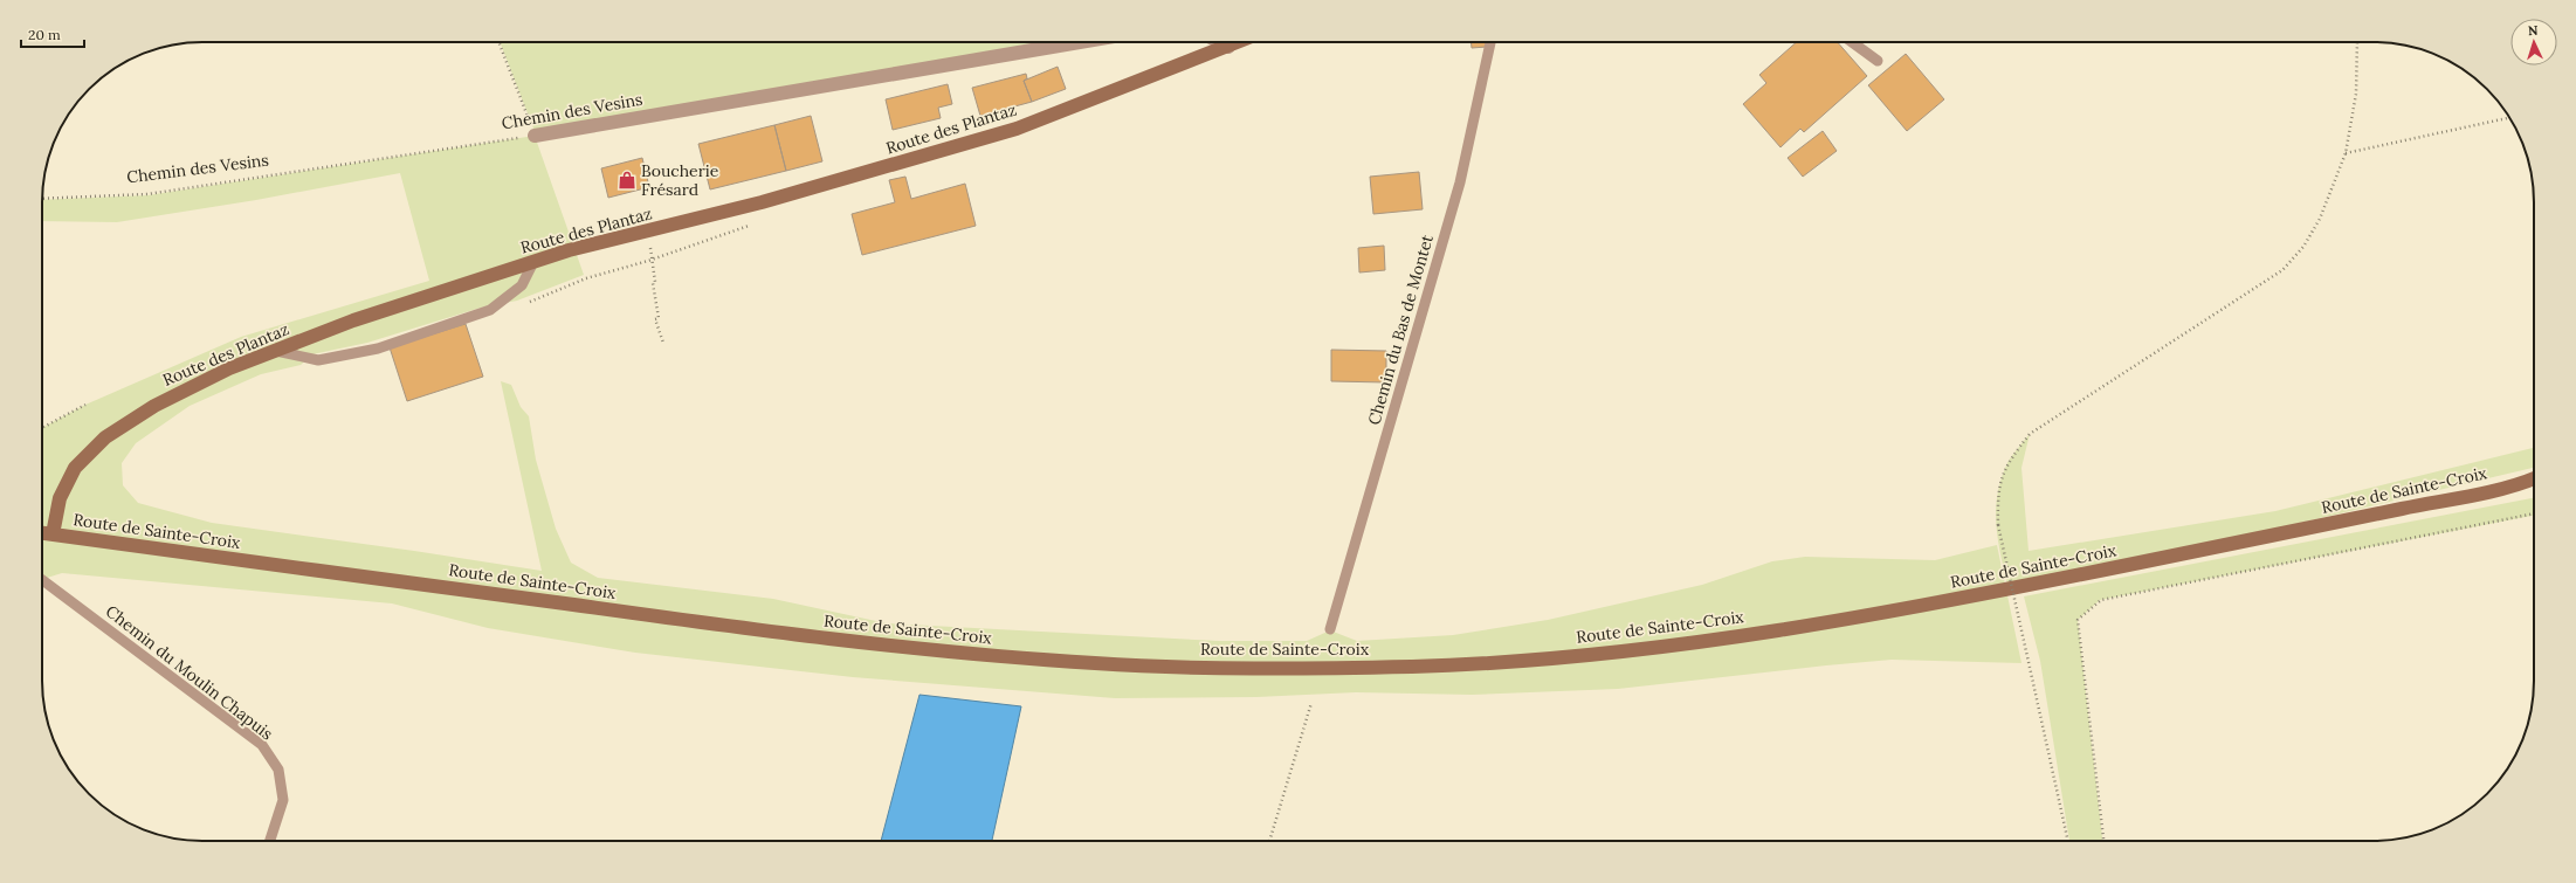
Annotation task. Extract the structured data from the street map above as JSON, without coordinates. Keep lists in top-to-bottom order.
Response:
{
  "streets": {
    "main road": ["Route des Plantaz", "Route de Sainte-Croix"],
    "street": ["Chemin des Vesins"],
    "lane": ["Chemin du Bas de Montet", "Chemin du Moulin Chapuis"]
  },
  "crossings": [
    ["Route des Plantaz", "Route de Sainte-Croix"]
  ],
  "places": {
    "shop": ["Boucherie Frésard"]
  },
  "scale_bar": "20 m",
  "north": "top"
}
